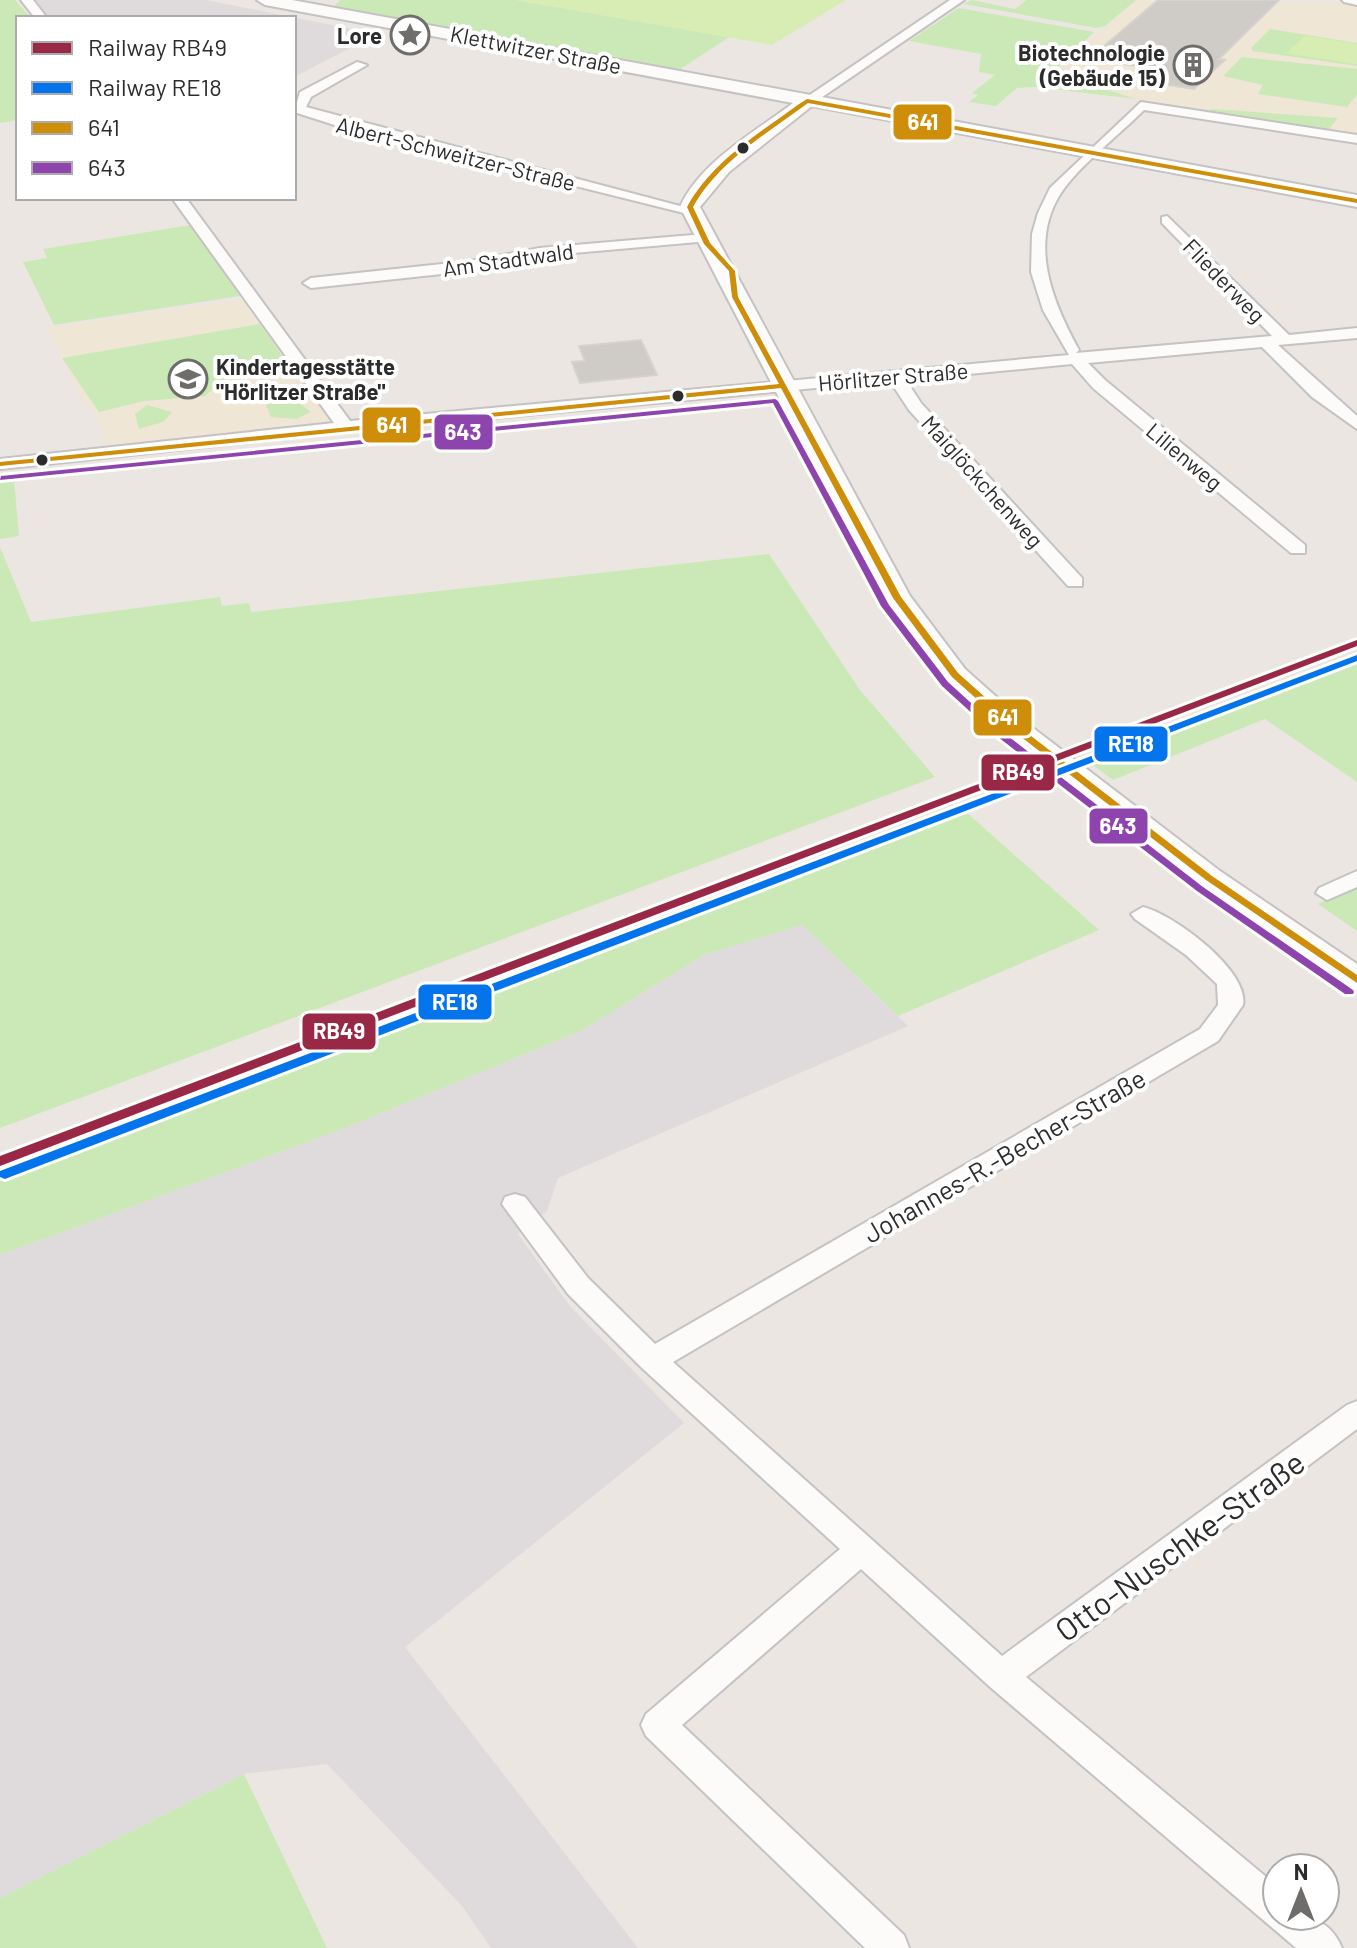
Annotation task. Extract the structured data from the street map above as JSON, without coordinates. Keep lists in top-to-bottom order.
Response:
{
  "streets": {
    "main road": ["Klettwitzer Straße"],
    "street": [
      "Albert-Schweitzer-Straße",
      "Am Stadtwald",
      "Fliederweg",
      "Hörlitzer Straße",
      "Lilienweg",
      "Maiglöckchenweg",
      "Johannes-R.-Becher-Straße",
      "Otto-Nuschke-Straße"
    ]
  },
  "crossings": [
    ["Klettwitzer Straße", "Lilienweg"],
    ["Fliederweg", "Hörlitzer Straße"],
    ["Hörlitzer Straße", "Lilienweg"],
    ["Hörlitzer Straße", "Maiglöckchenweg"]
  ],
  "places": {
    "place": ["Lore"],
    "building": ["Biotechnologie (Gebäude 15)"],
    "school or university": ["Kindertagesstätte \"Hörlitzer Straße\""]
  },
  "lines": [
    "transit line 641",
    "transit line 643",
    "rail line RB49",
    "rail line RE18"
  ],
  "legend": [
    "Railway RB49",
    "Railway RE18",
    "641",
    "643"
  ],
  "north": "top"
}
